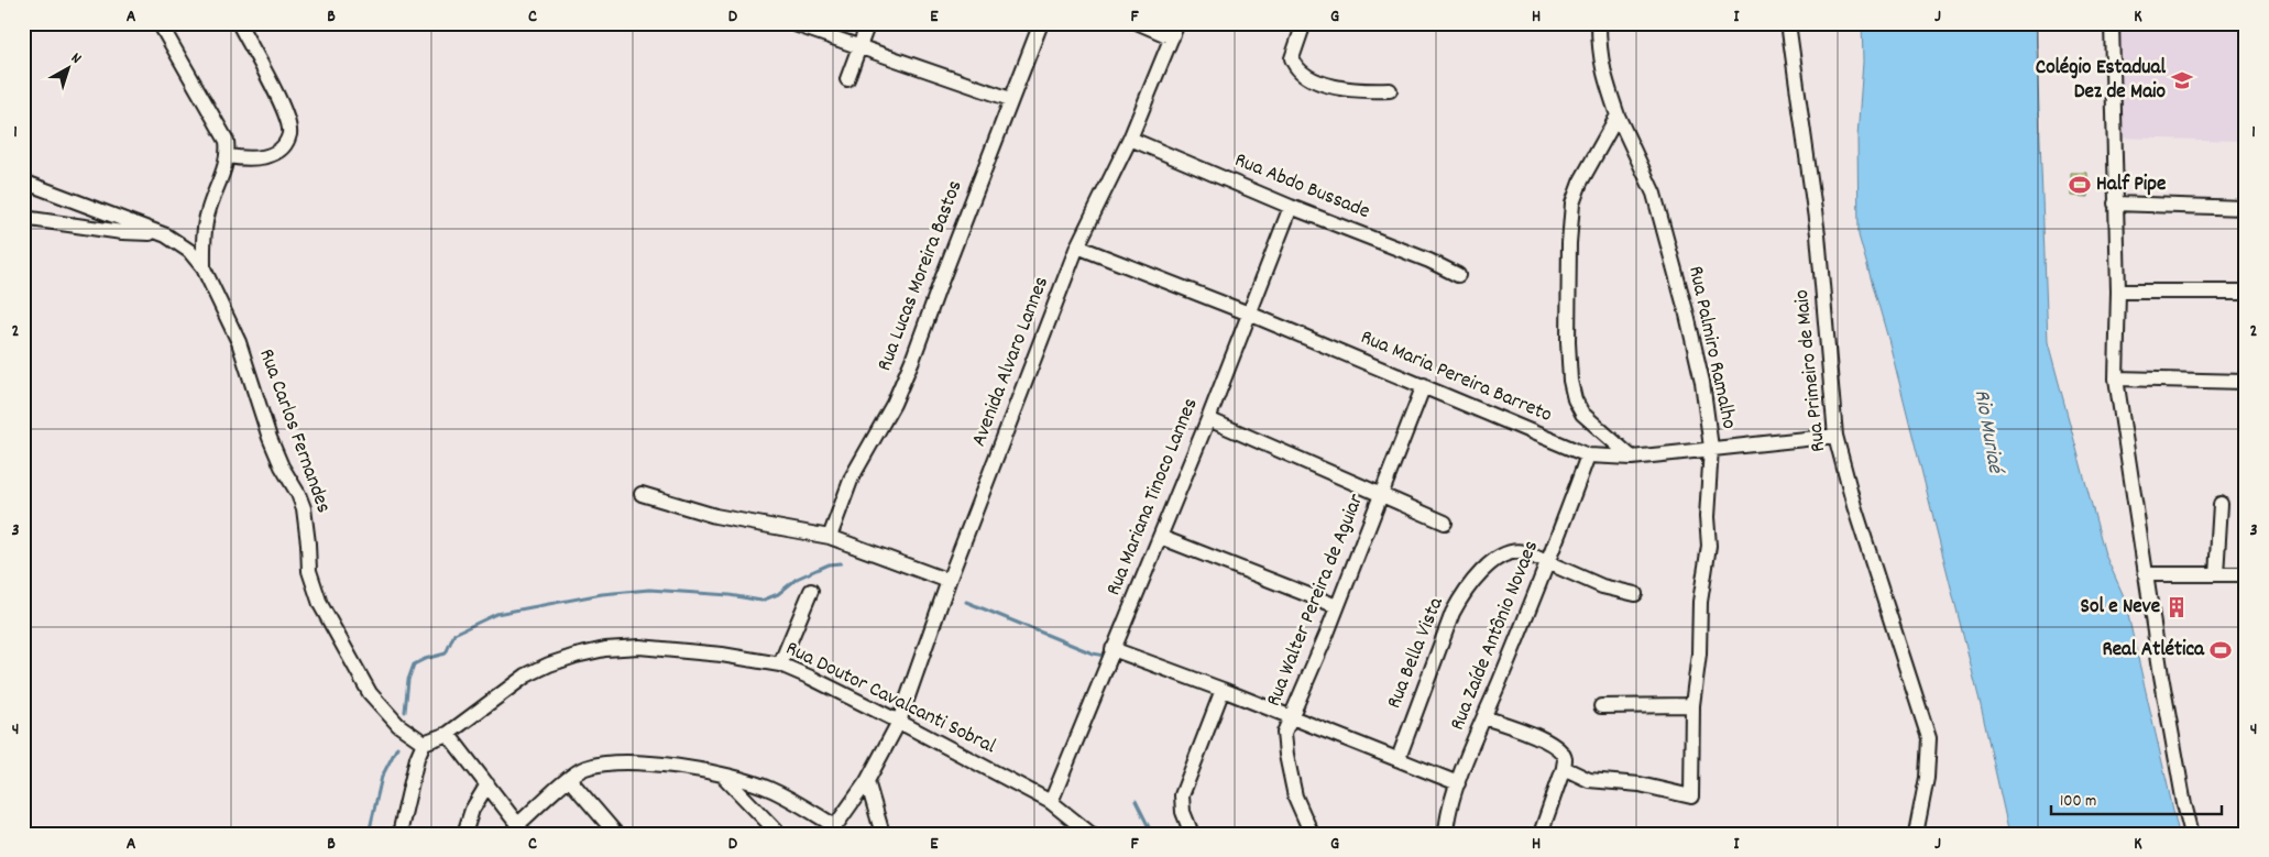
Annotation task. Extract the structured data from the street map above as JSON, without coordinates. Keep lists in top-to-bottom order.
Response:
{
  "streets": {
    "street": [
      "Rua Abdo Bussade",
      "Rua Lucas Moreira Bastos",
      "Rua Palmiro Ramalho",
      "Avenida Alvaro Lannes",
      "Rua Primeiro de Maio",
      "Rua Maria Pereira Barreto",
      "Rua Carlos Fernandes",
      "Rua Mariana Tinoco Lannes",
      "Rua Walter Pereira de Aguiar",
      "Rua Zaíde Antônio Novaes",
      "Rua Bella Vista",
      "Rua Doutor Cavalcanti Sobral"
    ]
  },
  "crossings": [
    ["Rua Abdo Bussade", "Avenida Alvaro Lannes"],
    ["Rua Abdo Bussade", "Rua Mariana Tinoco Lannes"],
    ["Rua Palmiro Ramalho", "Rua Maria Pereira Barreto"],
    ["Avenida Alvaro Lannes", "Rua Maria Pereira Barreto"],
    ["Avenida Alvaro Lannes", "Rua Doutor Cavalcanti Sobral"],
    ["Rua Primeiro de Maio", "Rua Maria Pereira Barreto"],
    ["Rua Maria Pereira Barreto", "Rua Mariana Tinoco Lannes"],
    ["Rua Maria Pereira Barreto", "Rua Walter Pereira de Aguiar"],
    ["Rua Maria Pereira Barreto", "Rua Zaíde Antônio Novaes"],
    ["Rua Carlos Fernandes", "Rua Doutor Cavalcanti Sobral"],
    ["Rua Mariana Tinoco Lannes", "Rua Doutor Cavalcanti Sobral"],
    ["Rua Zaíde Antônio Novaes", "Rua Bella Vista"]
  ],
  "water": ["Rio Muriaé"],
  "places": {
    "school or university": ["Colégio Estadual Dez de Maio"],
    "sports": ["Half Pipe", "Real Atlética"],
    "building": ["Sol e Neve"]
  },
  "scale_bar": "100 m",
  "north": "top right",
  "grid": {
    "columns": [
      "A",
      "B",
      "C",
      "D",
      "E",
      "F",
      "G",
      "H",
      "I",
      "J",
      "K"
    ],
    "rows": [
      "1",
      "2",
      "3",
      "4"
    ]
  }
}
